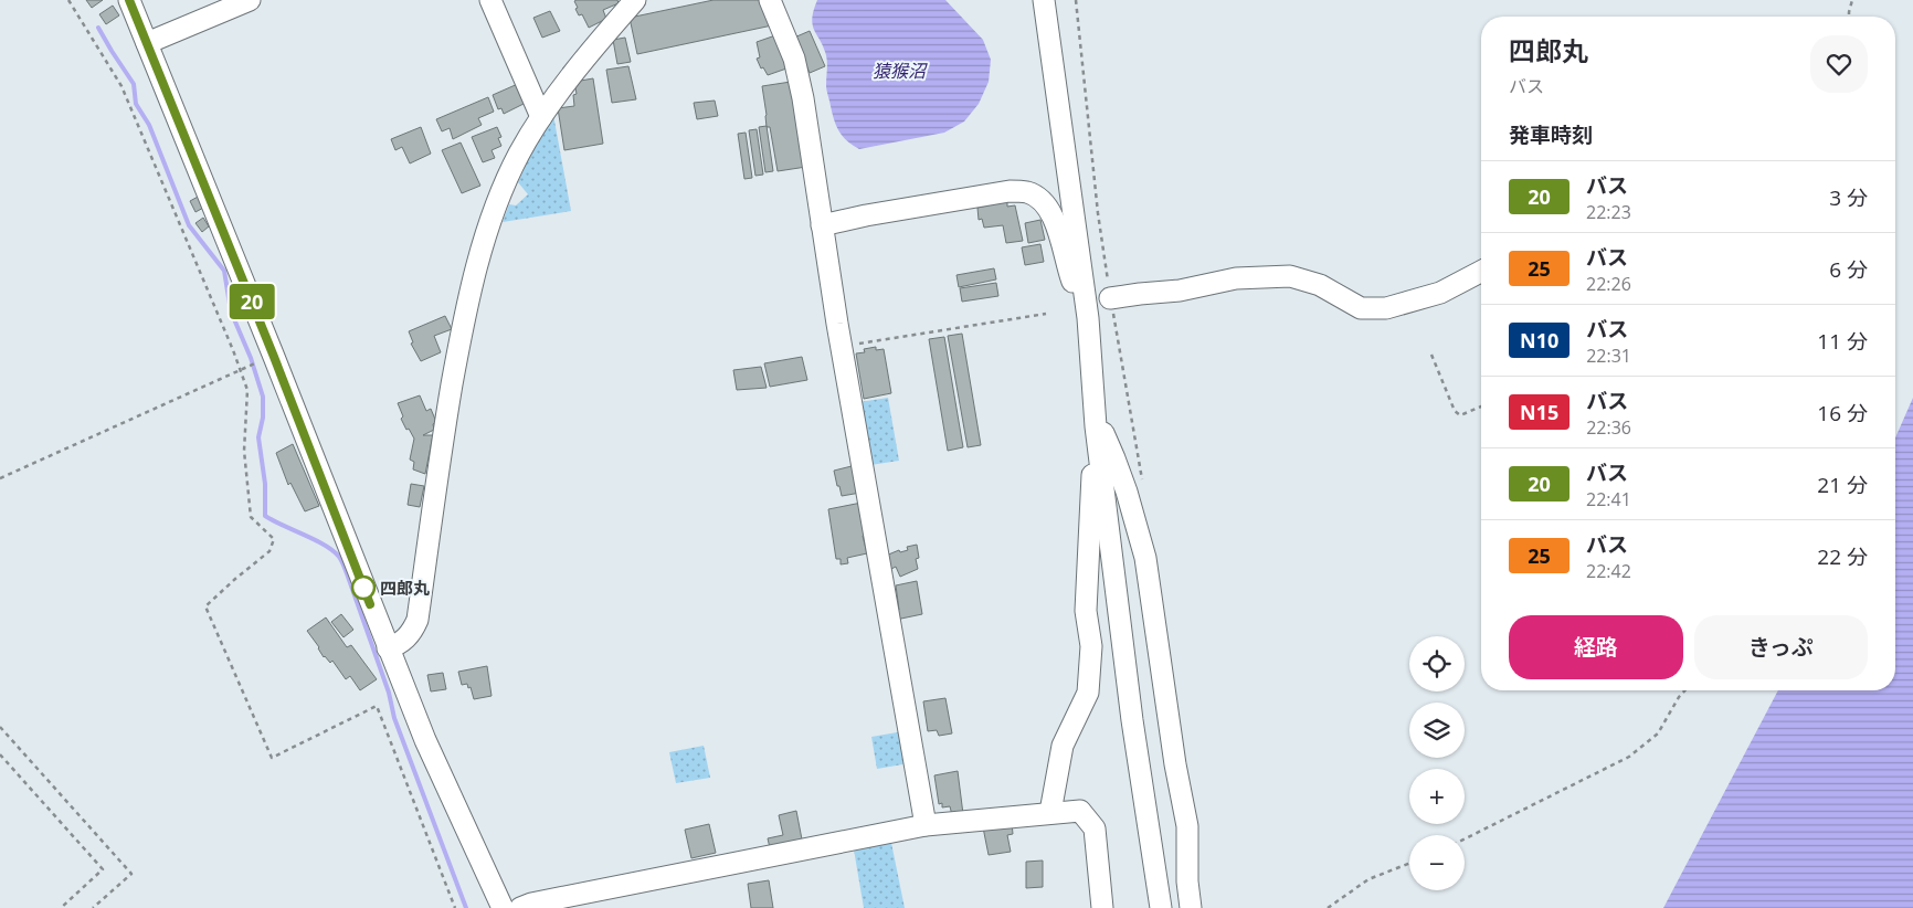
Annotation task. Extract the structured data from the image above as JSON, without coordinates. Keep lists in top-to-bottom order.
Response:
{
  "water": ["猿猴沼"],
  "places": ["四郎丸"],
  "lines": ["bus line 20"],
  "page": {
    "on_map": "20",
    "heading": [
      ["四郎丸", "バス"],
      "発車時刻"
    ],
    "list": [
      {
        "mark": "20",
        "name": "バス",
        "note": "22:23",
        "value": "3 分"
      },
      {
        "mark": "25",
        "name": "バス",
        "note": "22:26",
        "value": "6 分"
      },
      {
        "mark": "N10",
        "name": "バス",
        "note": "22:31",
        "value": "11 分"
      },
      {
        "mark": "N15",
        "name": "バス",
        "note": "22:36",
        "value": "16 分"
      },
      {
        "mark": "20",
        "name": "バス",
        "note": "22:41",
        "value": "21 分"
      },
      {
        "mark": "25",
        "name": "バス",
        "note": "22:42",
        "value": "22 分"
      }
    ],
    "buttons": ["経路", "きっぷ"],
    "map_buttons": ["+", "−"]
  }
}
